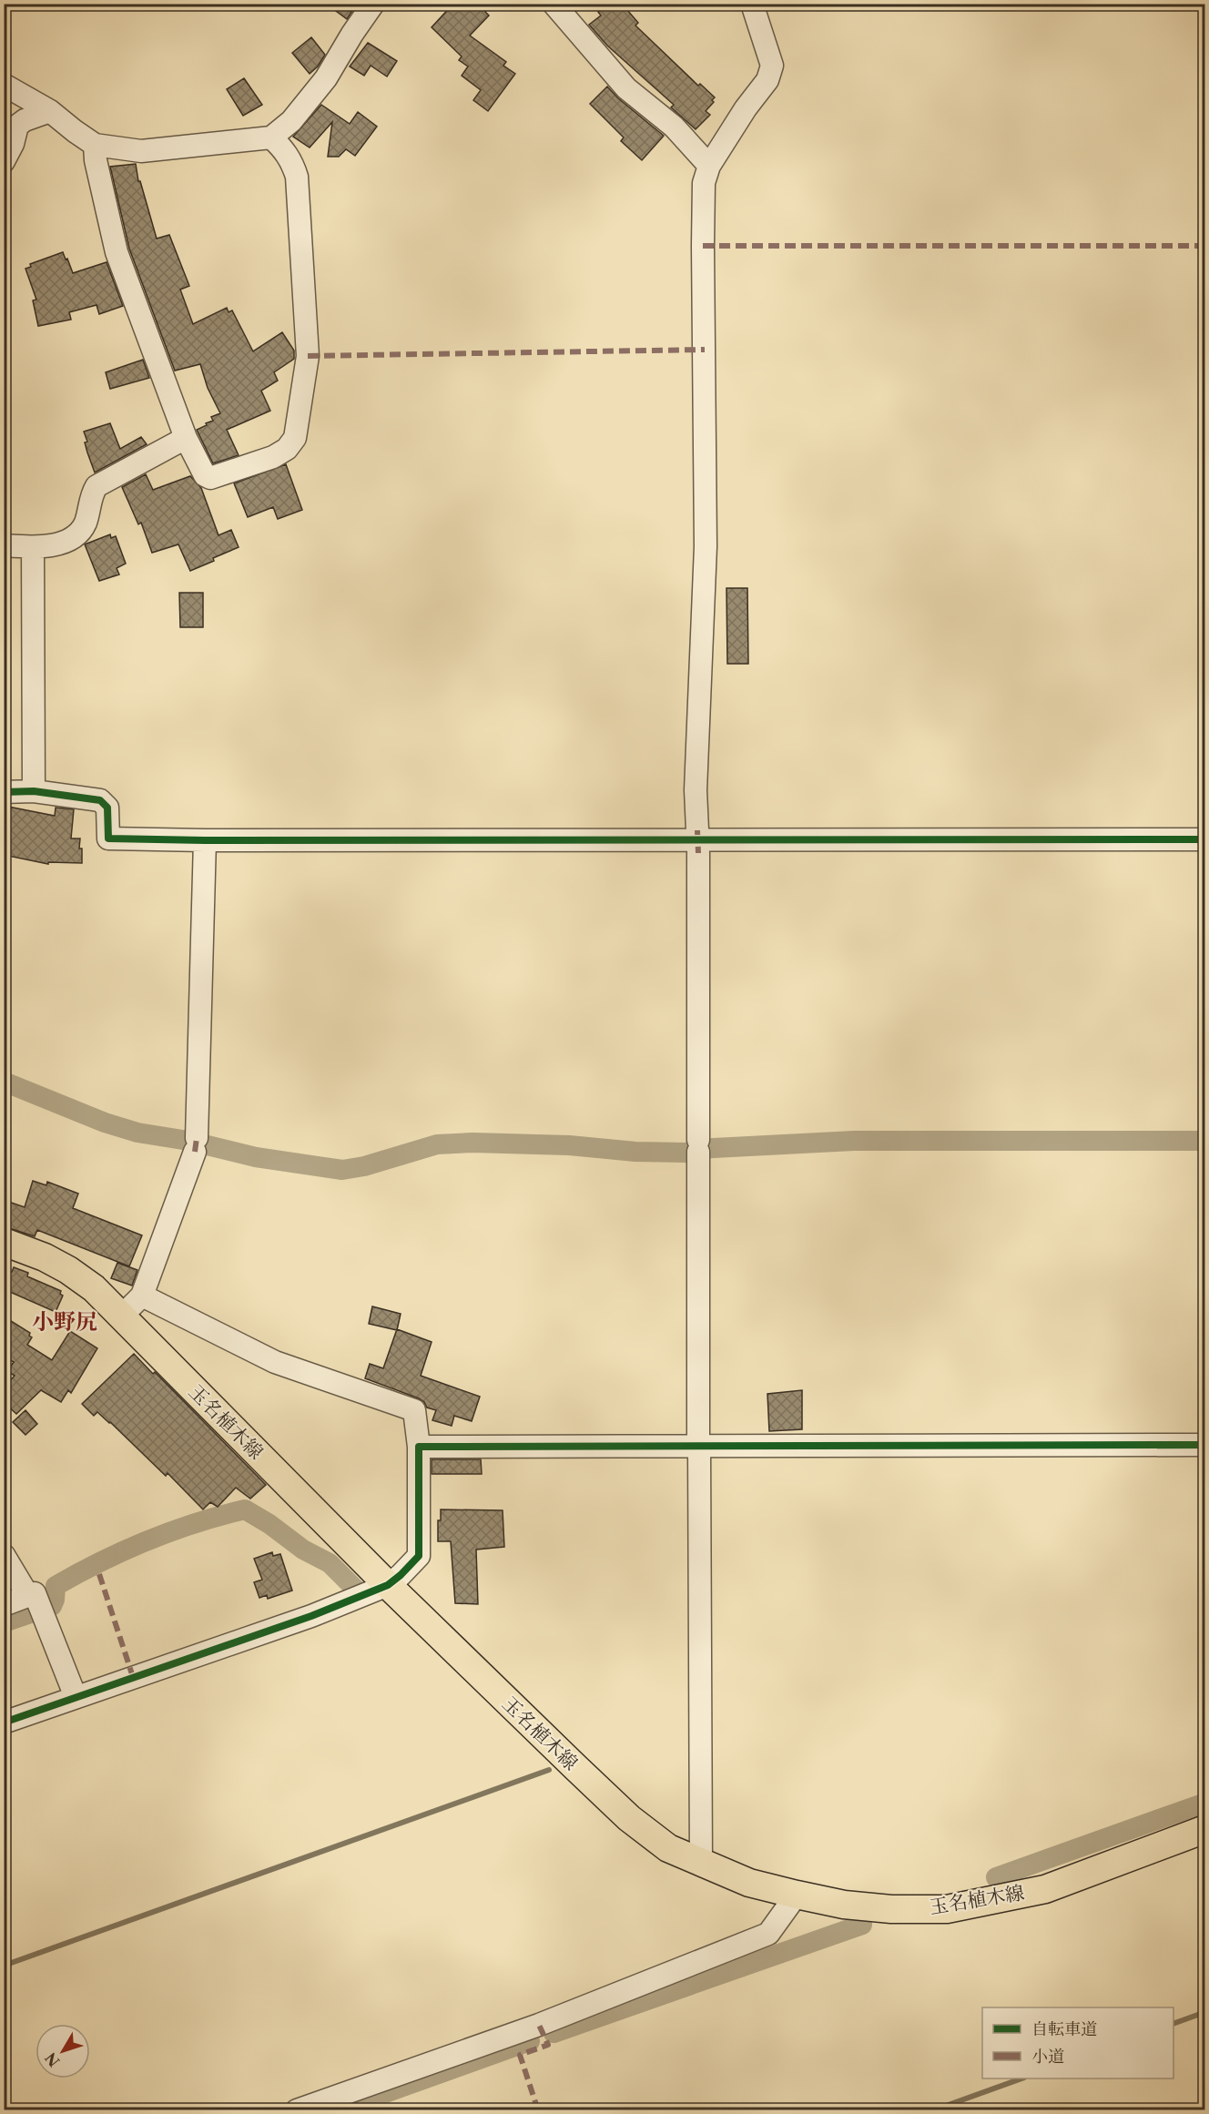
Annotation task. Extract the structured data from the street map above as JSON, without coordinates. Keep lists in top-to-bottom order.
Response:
{
  "streets": {
    "main road": ["玉名植木線"]
  },
  "districts": ["小野尻"],
  "legend": ["自転車道", "小道"],
  "north": "bottom left"
}
